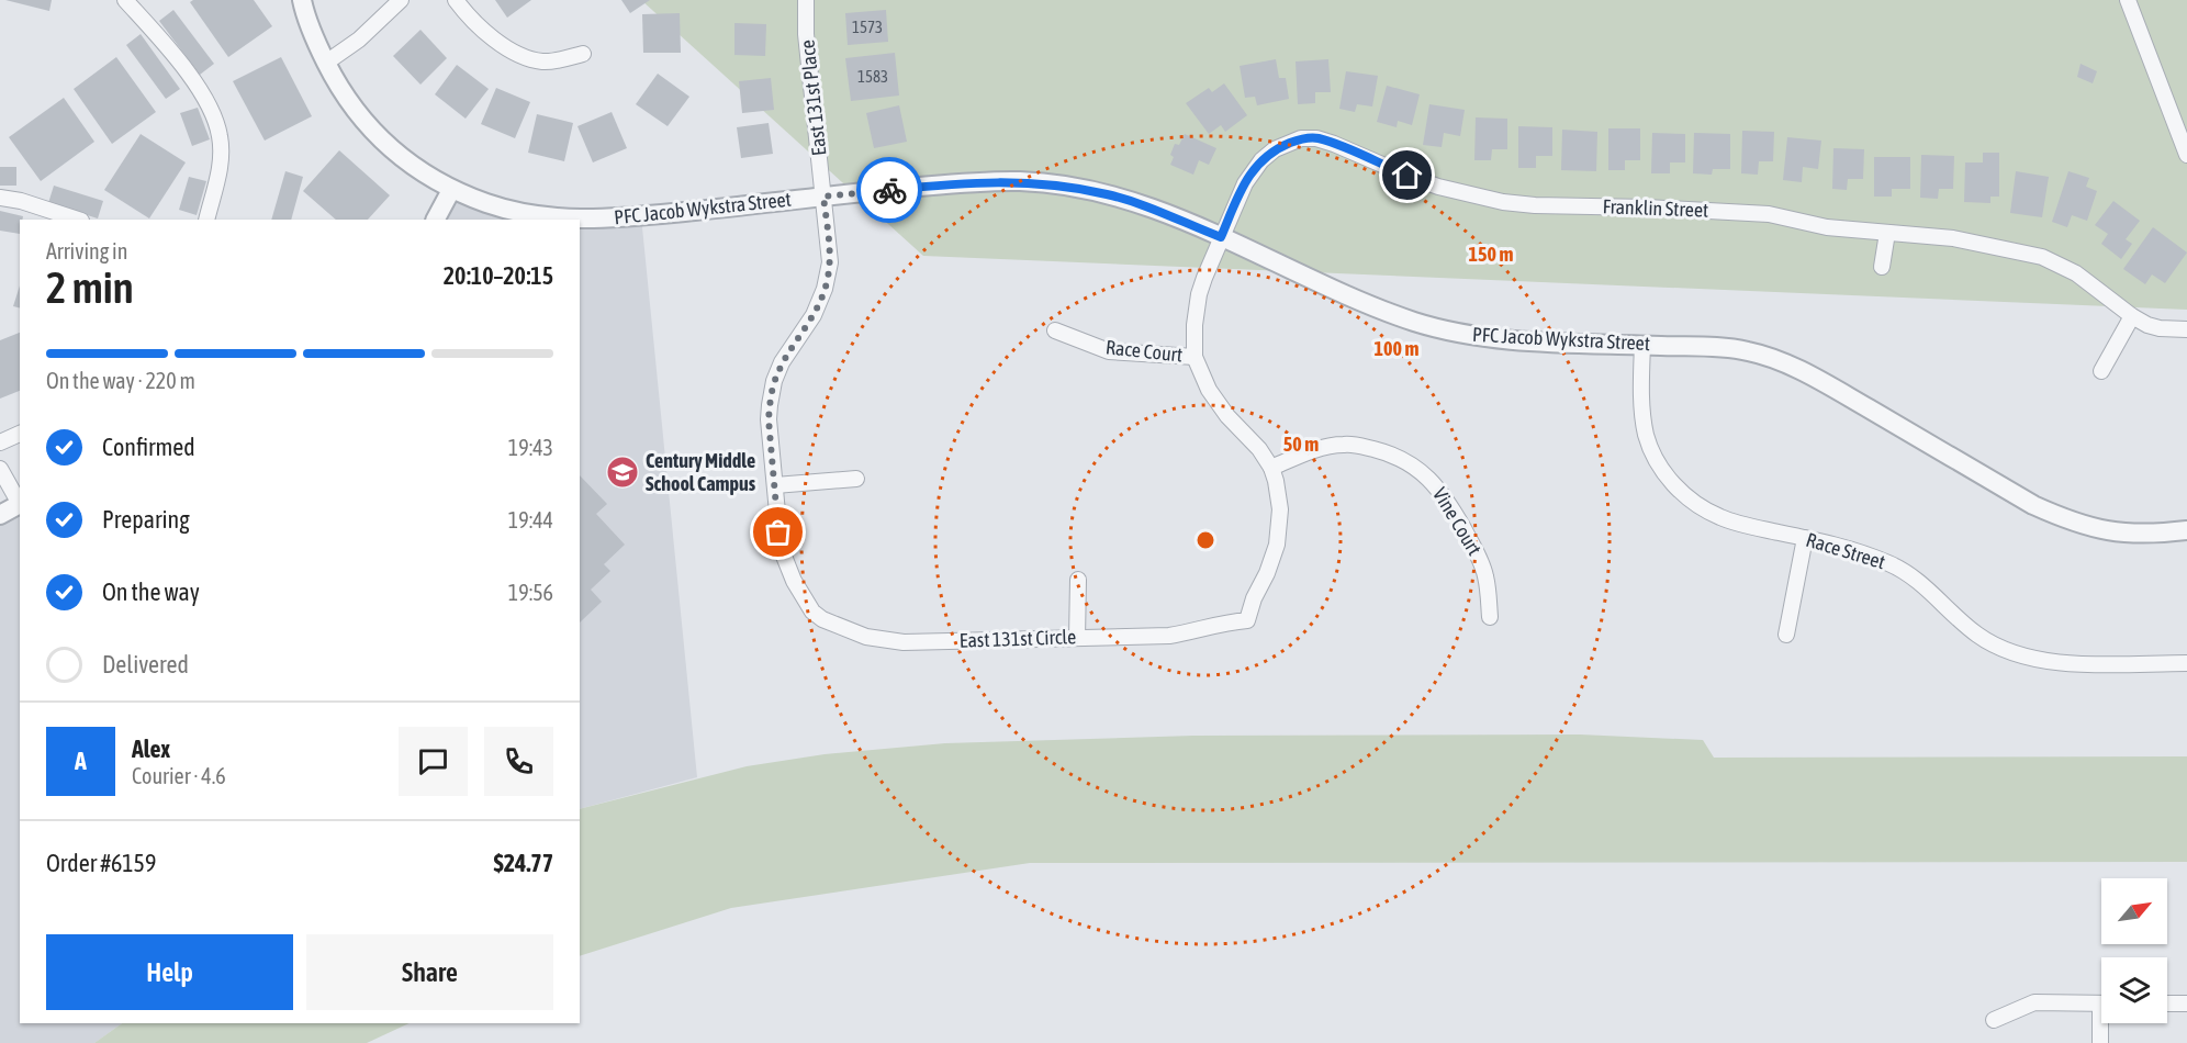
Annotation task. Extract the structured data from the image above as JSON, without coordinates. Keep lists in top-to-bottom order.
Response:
{
  "streets": {
    "street": [
      "East 131st Place",
      "PFC Jacob Wykstra Street",
      "Franklin Street",
      "Race Court",
      "Vine Court",
      "Race Street",
      "East 131st Circle"
    ]
  },
  "crossings": [
    ["East 131st Place", "PFC Jacob Wykstra Street"],
    ["East 131st Place", "East 131st Circle"],
    ["PFC Jacob Wykstra Street", "Franklin Street"],
    ["PFC Jacob Wykstra Street", "Race Street"],
    ["PFC Jacob Wykstra Street", "East 131st Circle"],
    ["Franklin Street", "East 131st Circle"],
    ["Race Court", "East 131st Circle"],
    ["Vine Court", "East 131st Circle"]
  ],
  "places": {
    "school or university": ["Century Middle School Campus"]
  },
  "house_numbers": ["1573", "1583"],
  "north": "top right",
  "page": {
    "heading": ["2 min", "Arriving in", "20:10–20:15"],
    "panel": [
      "Alex",
      "Courier · 4.6",
      "Order #6159",
      "$24.77"
    ],
    "bar": "On the way · 220 m",
    "list": [
      ["Confirmed", "19:43"],
      ["Preparing", "19:44"],
      ["On the way", "19:56"],
      "Delivered"
    ],
    "round": "A",
    "buttons": ["Help", "Share"]
  },
  "rings": ["150 m", "100 m", "50 m"]
}
